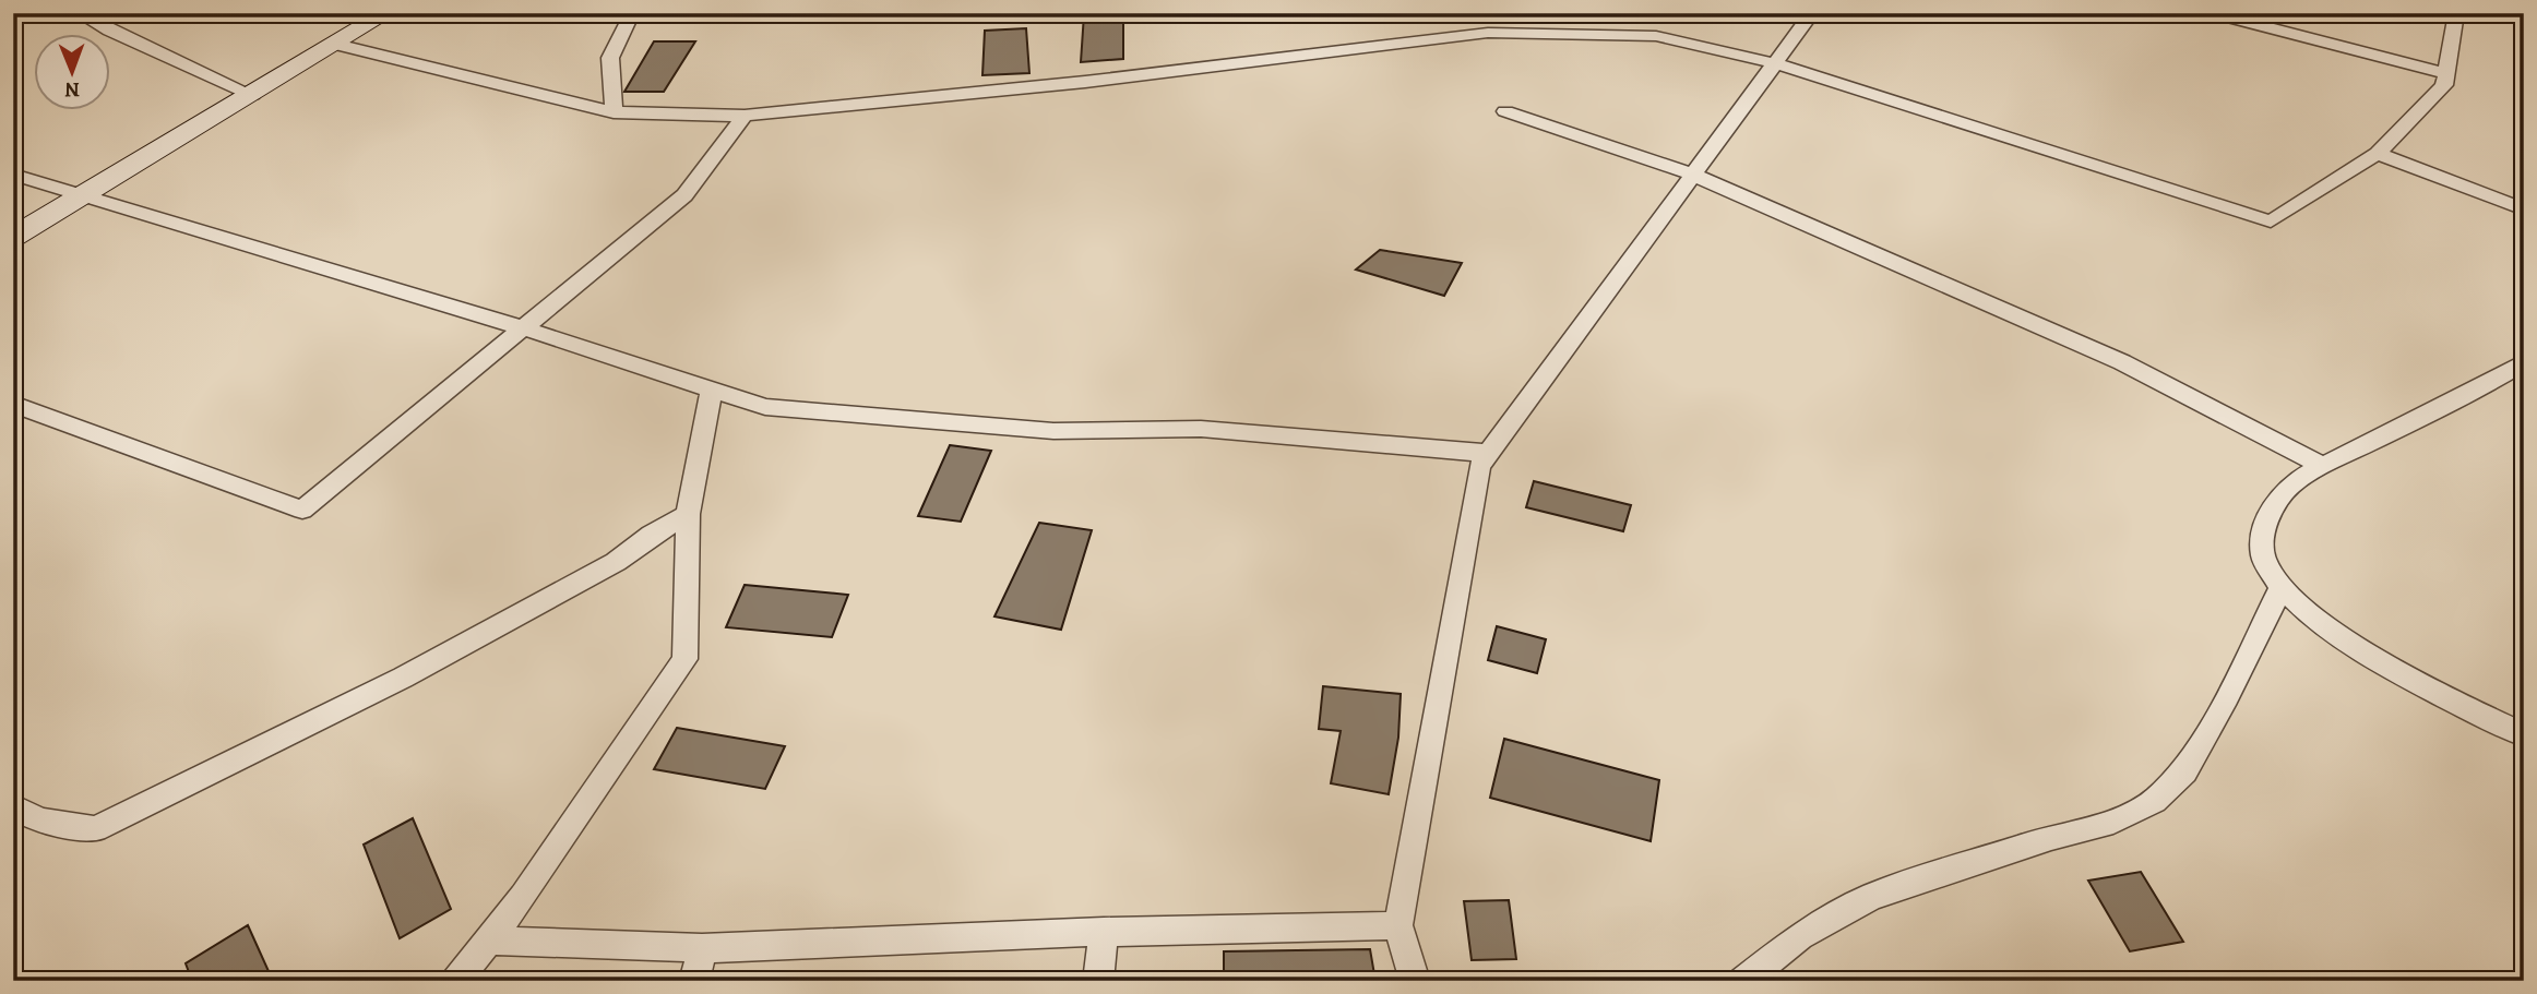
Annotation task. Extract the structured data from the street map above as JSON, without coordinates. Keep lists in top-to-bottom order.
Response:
{
  "north": "bottom"
}
